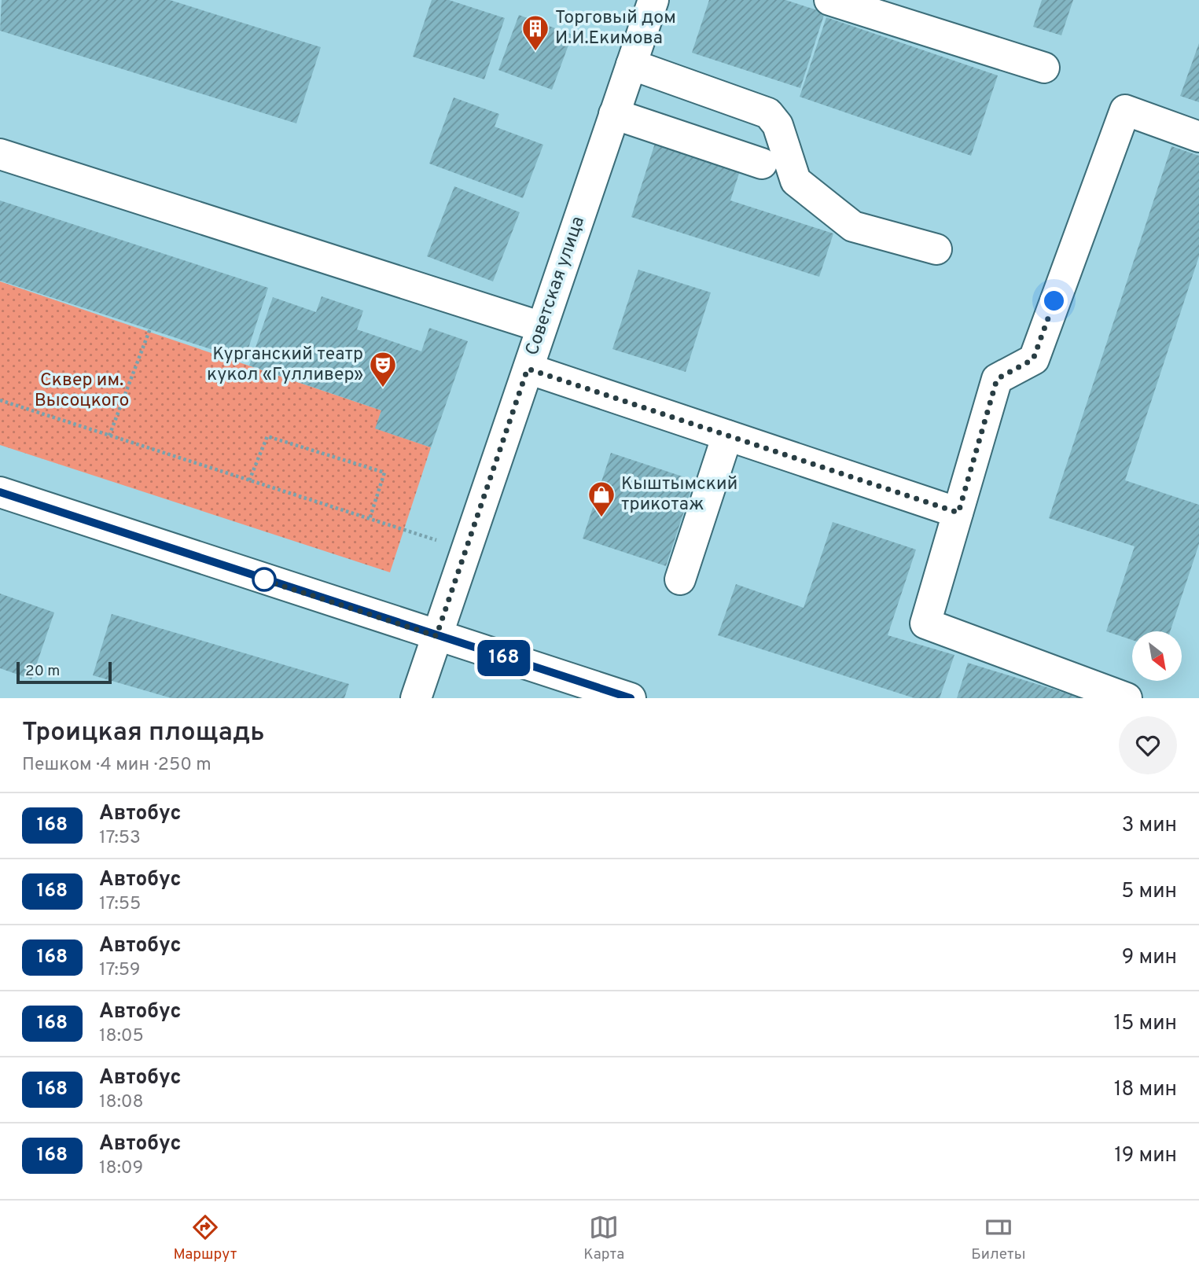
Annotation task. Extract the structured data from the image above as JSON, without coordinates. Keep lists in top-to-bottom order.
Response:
{
  "streets": {
    "street": ["Советская улица"]
  },
  "parks": ["Сквер им. Высоцкого"],
  "places": {
    "building": ["Торговый дом И.И.Екимова"],
    "theatre": ["Курганский театр кукол «Гулливер»"],
    "shop": ["Кыштымский трикотаж"]
  },
  "lines": ["bus line 168"],
  "scale_bar": "20 m",
  "north": "bottom right",
  "page": {
    "on_map": "168",
    "scale": "20 m",
    "heading": ["Троицкая площадь", "Пешком · 4 мин · 250 m"],
    "list": [
      {
        "mark": "168",
        "name": "Автобус",
        "note": "17:53",
        "value": "3 мин"
      },
      {
        "mark": "168",
        "name": "Автобус",
        "note": "17:55",
        "value": "5 мин"
      },
      {
        "mark": "168",
        "name": "Автобус",
        "note": "17:59",
        "value": "9 мин"
      },
      {
        "mark": "168",
        "name": "Автобус",
        "note": "18:05",
        "value": "15 мин"
      },
      {
        "mark": "168",
        "name": "Автобус",
        "note": "18:08",
        "value": "18 мин"
      },
      {
        "mark": "168",
        "name": "Автобус",
        "note": "18:09",
        "value": "19 мин"
      }
    ],
    "tabs": ["Маршрут", "Карта", "Билеты"]
  }
}
